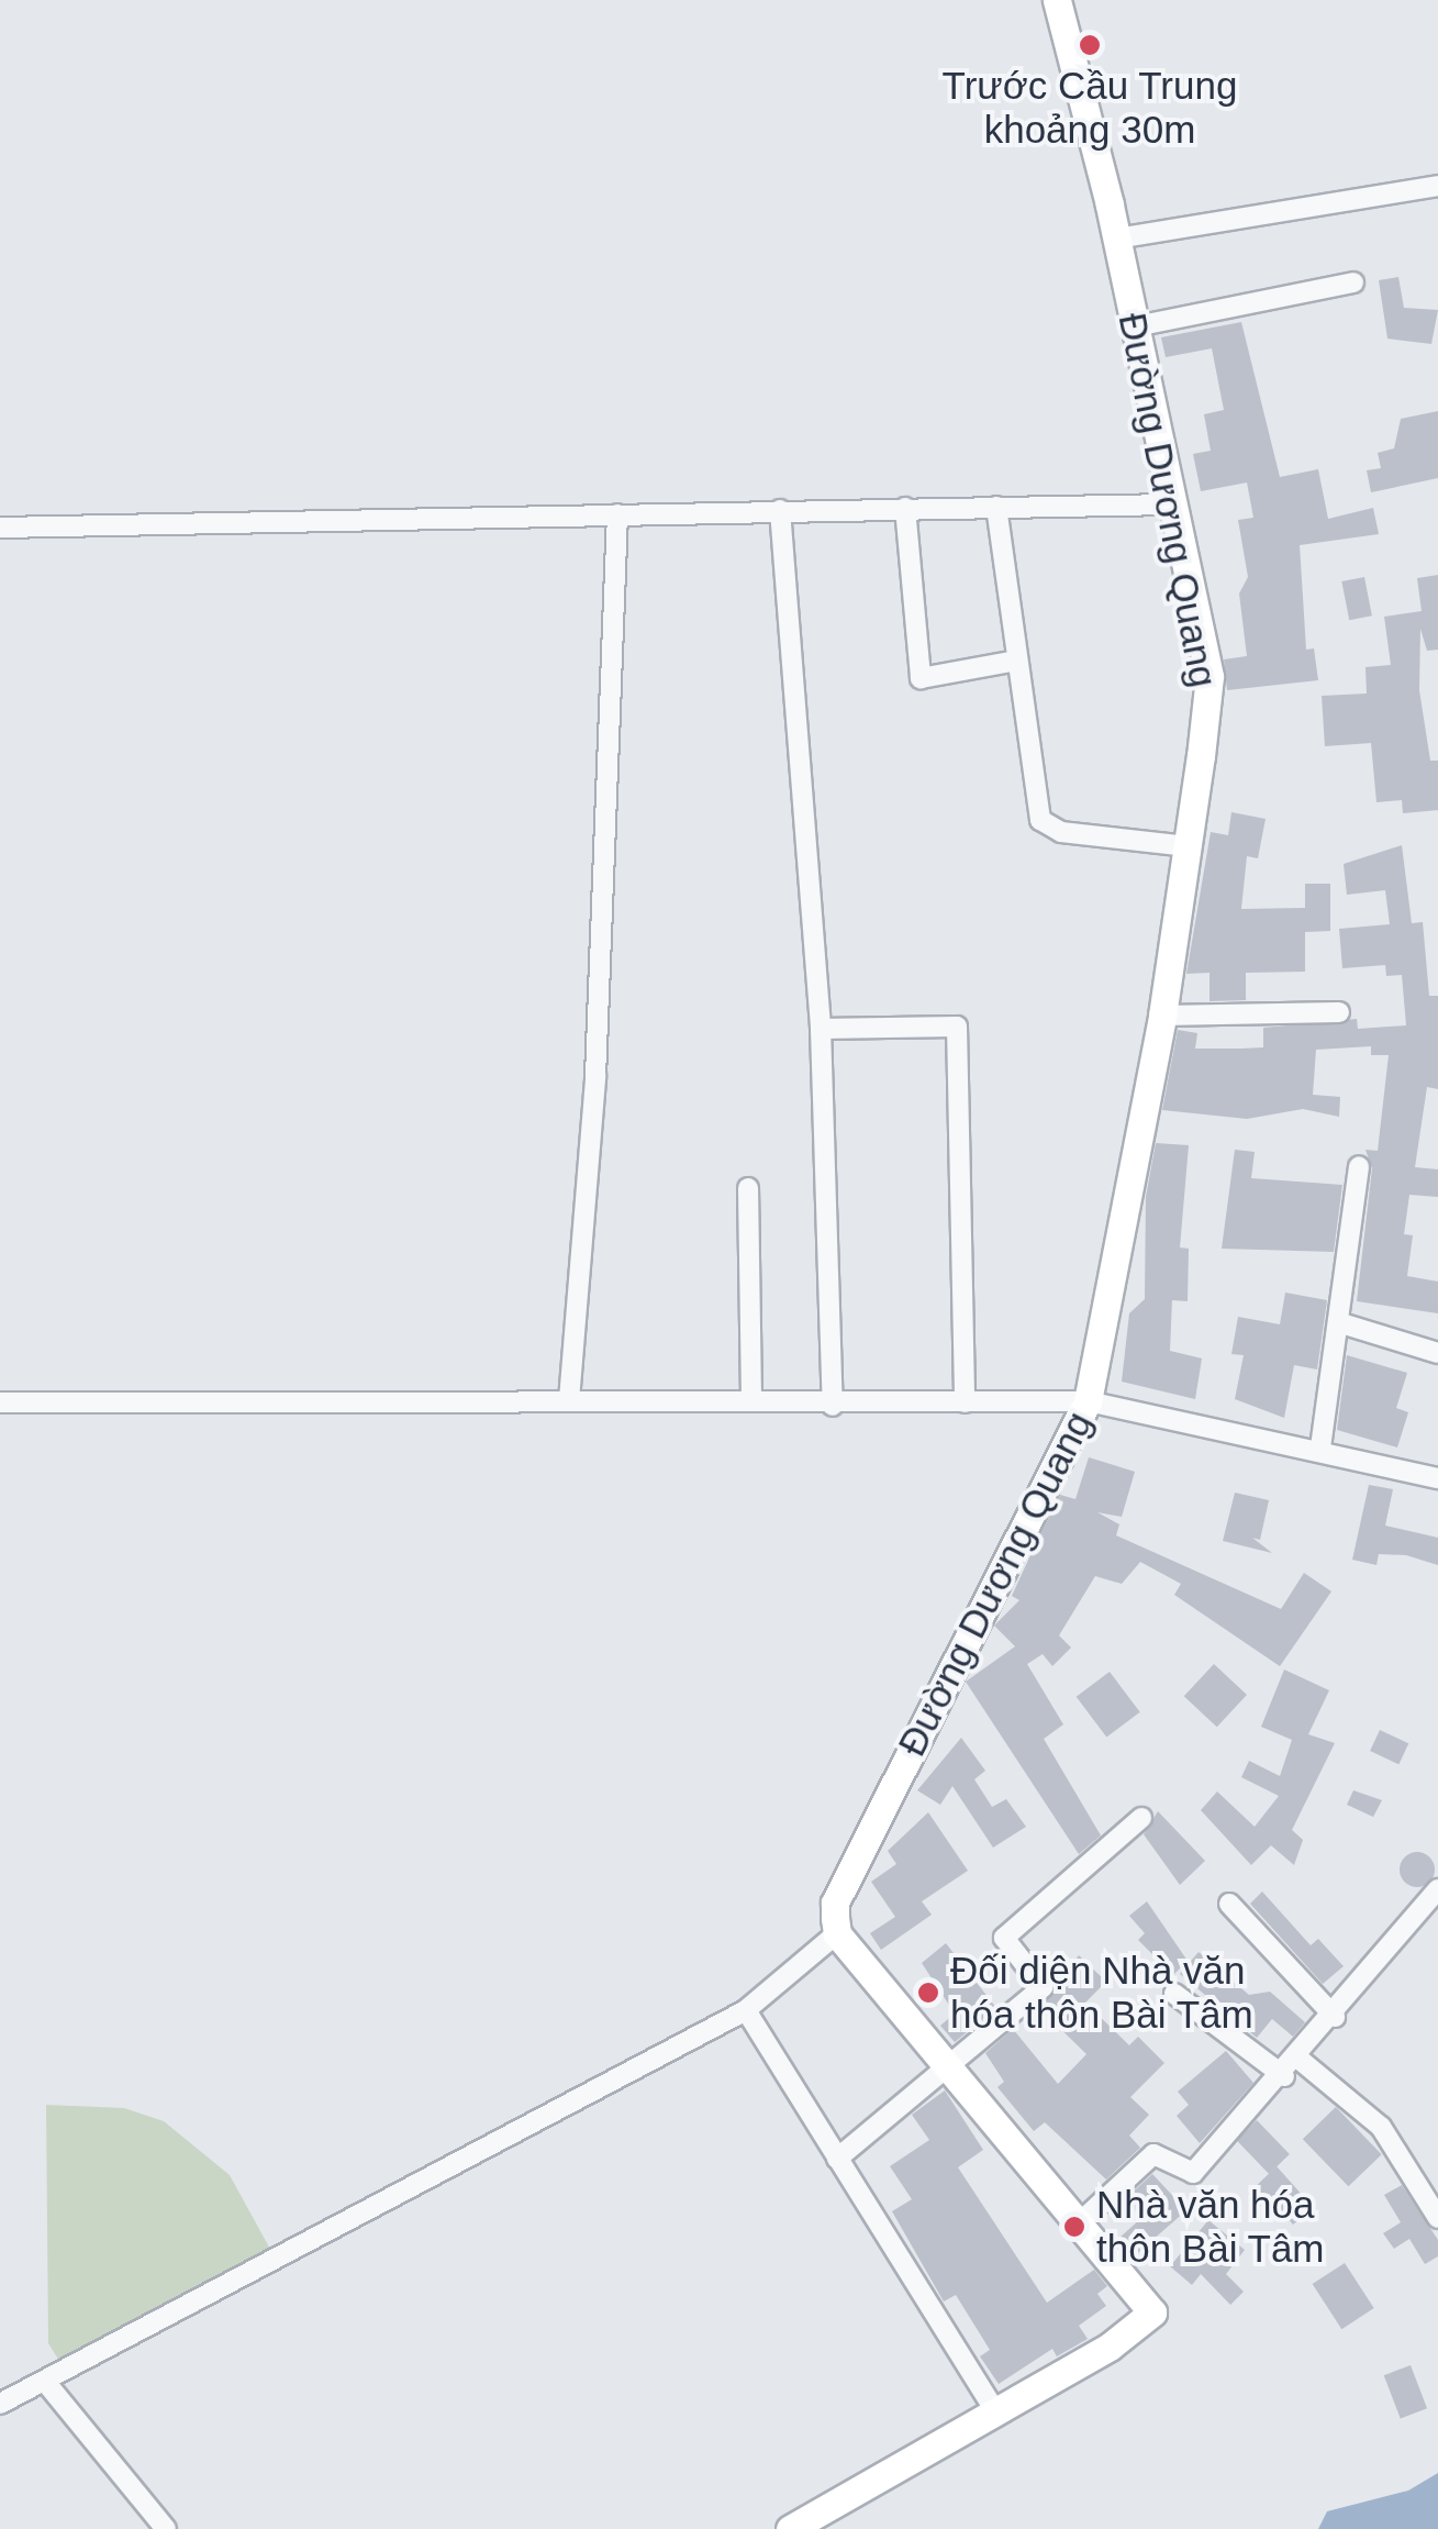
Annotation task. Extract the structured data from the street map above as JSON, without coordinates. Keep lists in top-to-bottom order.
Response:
{
  "streets": {
    "street": ["Đường Dương Quang"]
  },
  "places": ["Trước Cầu Trung khoảng 30m", "Đối diện Nhà văn hóa thôn Bài Tâm", "Nhà văn hóa thôn Bài Tâm"]
}
